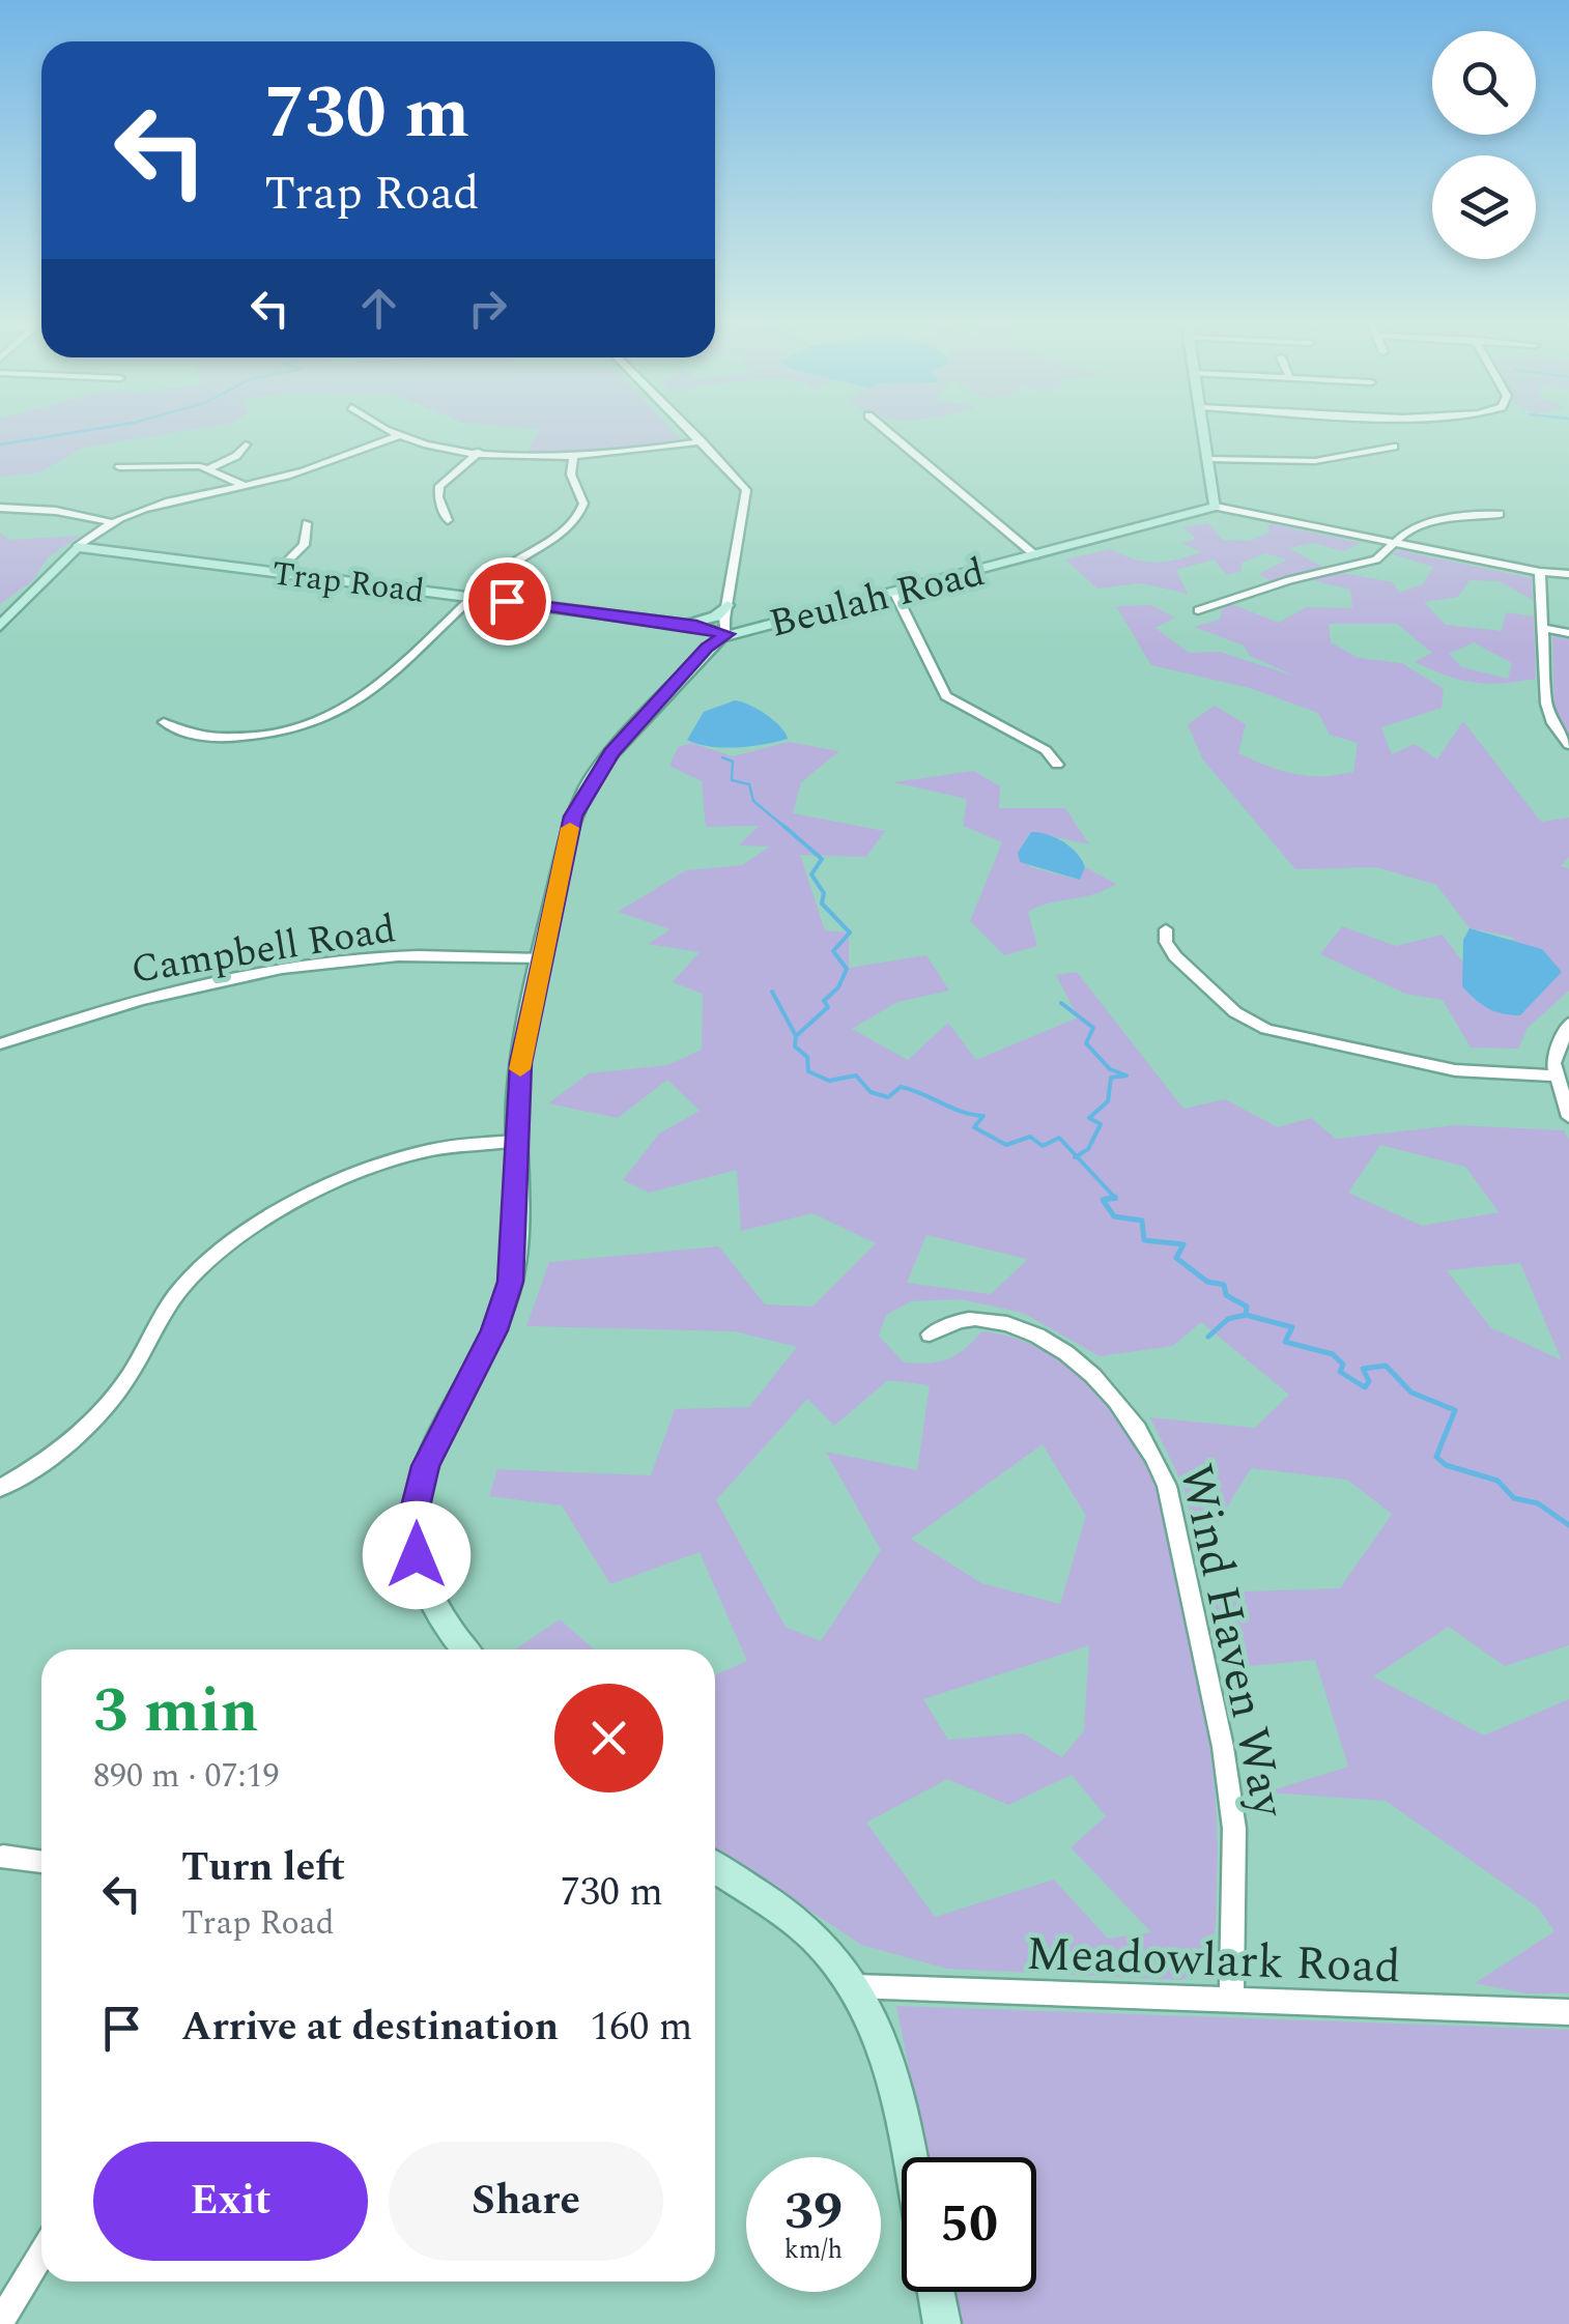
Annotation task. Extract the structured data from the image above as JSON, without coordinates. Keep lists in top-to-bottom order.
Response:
{
  "streets": {
    "main road": ["Trap Road", "Beulah Road"],
    "street": ["Campbell Road", "Wind Haven Way", "Meadowlark Road"]
  },
  "crossings": [
    ["Trap Road", "Beulah Road"],
    ["Beulah Road", "Campbell Road"],
    ["Wind Haven Way", "Meadowlark Road"]
  ],
  "page": {
    "turn": ["730 m", "Trap Road"],
    "heading": ["3 min", "890 m · 07:19"],
    "list": [
      {
        "name": "Turn left",
        "note": "Trap Road",
        "value": "730 m"
      },
      {
        "name": "Arrive at destination",
        "value": "160 m"
      }
    ],
    "buttons": ["Exit", "Share"],
    "speed": "39 km/h",
    "limit": "50"
  }
}
